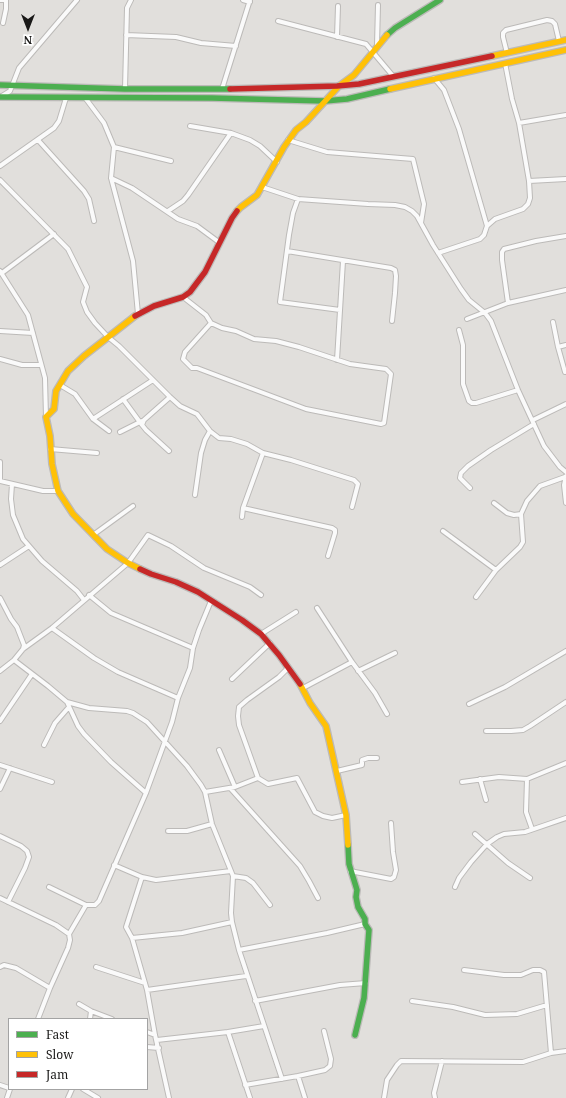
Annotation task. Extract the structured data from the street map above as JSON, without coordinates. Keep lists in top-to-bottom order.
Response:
{
  "legend": ["Fast", "Slow", "Jam"],
  "north": "bottom"
}
